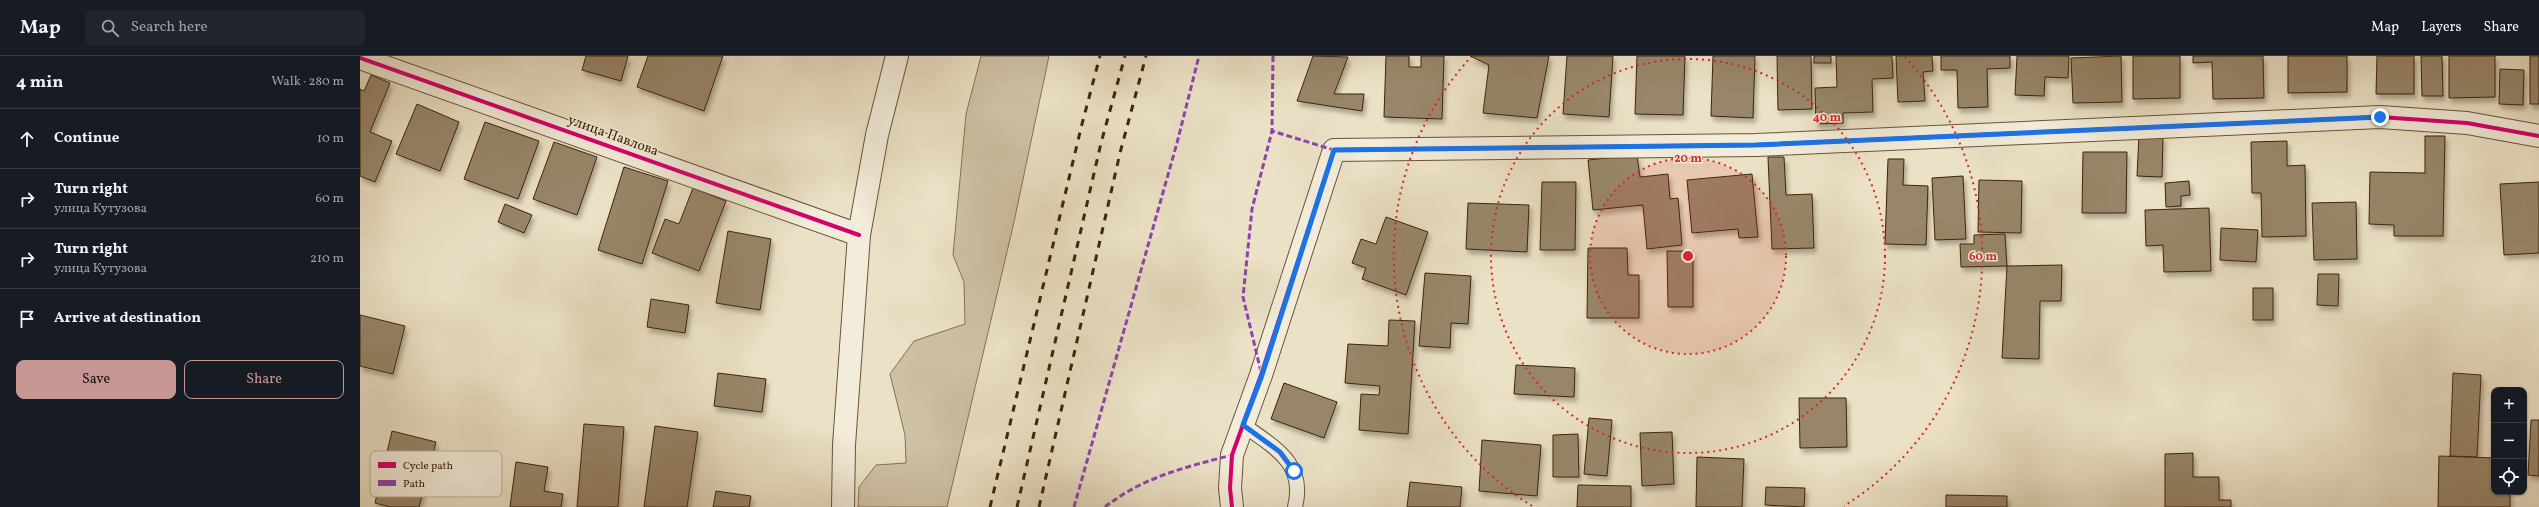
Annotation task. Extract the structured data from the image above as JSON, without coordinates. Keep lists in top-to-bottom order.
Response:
{
  "streets": {
    "street": ["улица Павлова"]
  },
  "legend": ["Cycle path", "Path"],
  "page": {
    "header": "Map",
    "search": "Search here",
    "nav": ["Map", "Layers", "Share"],
    "heading": ["4 min", "Walk · 280 m"],
    "list": [
      ["Continue", "10 m"],
      ["Turn right", "улица Кутузова", "60 m"],
      ["Turn right", "улица Кутузова", "210 m"],
      "Arrive at destination"
    ],
    "buttons": ["Save", "Share"],
    "map_buttons": ["+", "−"]
  },
  "rings": ["40 m", "20 m", "60 m"]
}
